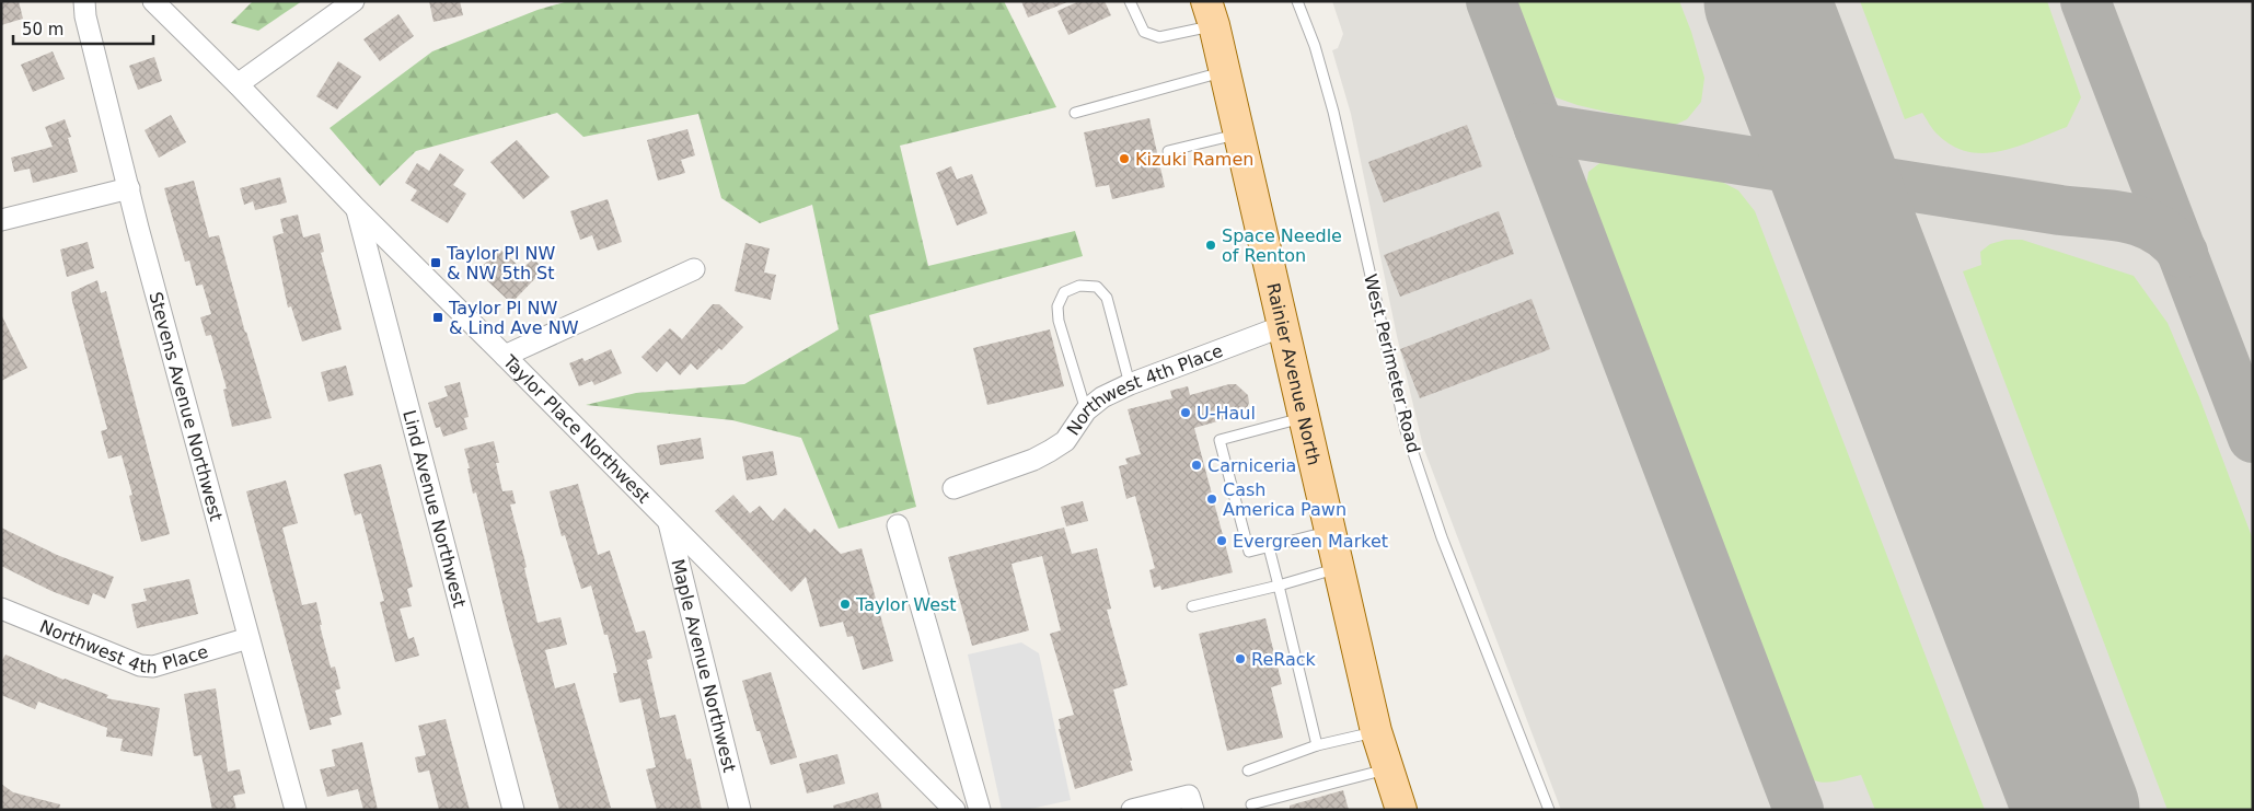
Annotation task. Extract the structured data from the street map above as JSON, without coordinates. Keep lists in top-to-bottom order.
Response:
{
  "streets": {
    "main road": ["Rainier Avenue North"],
    "street": [
      "Northwest 4th Place",
      "Stevens Avenue Northwest",
      "Taylor Place Northwest",
      "Lind Avenue Northwest",
      "Maple Avenue Northwest"
    ],
    "lane": ["West Perimeter Road"]
  },
  "crossings": [
    ["Rainier Avenue North", "Northwest 4th Place"],
    ["Northwest 4th Place", "Stevens Avenue Northwest"],
    ["Taylor Place Northwest", "Lind Avenue Northwest"],
    ["Taylor Place Northwest", "Maple Avenue Northwest"]
  ],
  "places": {
    "other": [
      "Kizuki Ramen",
      "Space Needle of Renton",
      "U-Haul",
      "Carniceria",
      "Cash America Pawn",
      "Evergreen Market",
      "Taylor West",
      "ReRack"
    ],
    "transit": ["Taylor Pl NW & NW 5th St", "Taylor Pl NW & Lind Ave NW"]
  },
  "scale_bar": "50 m"
}
